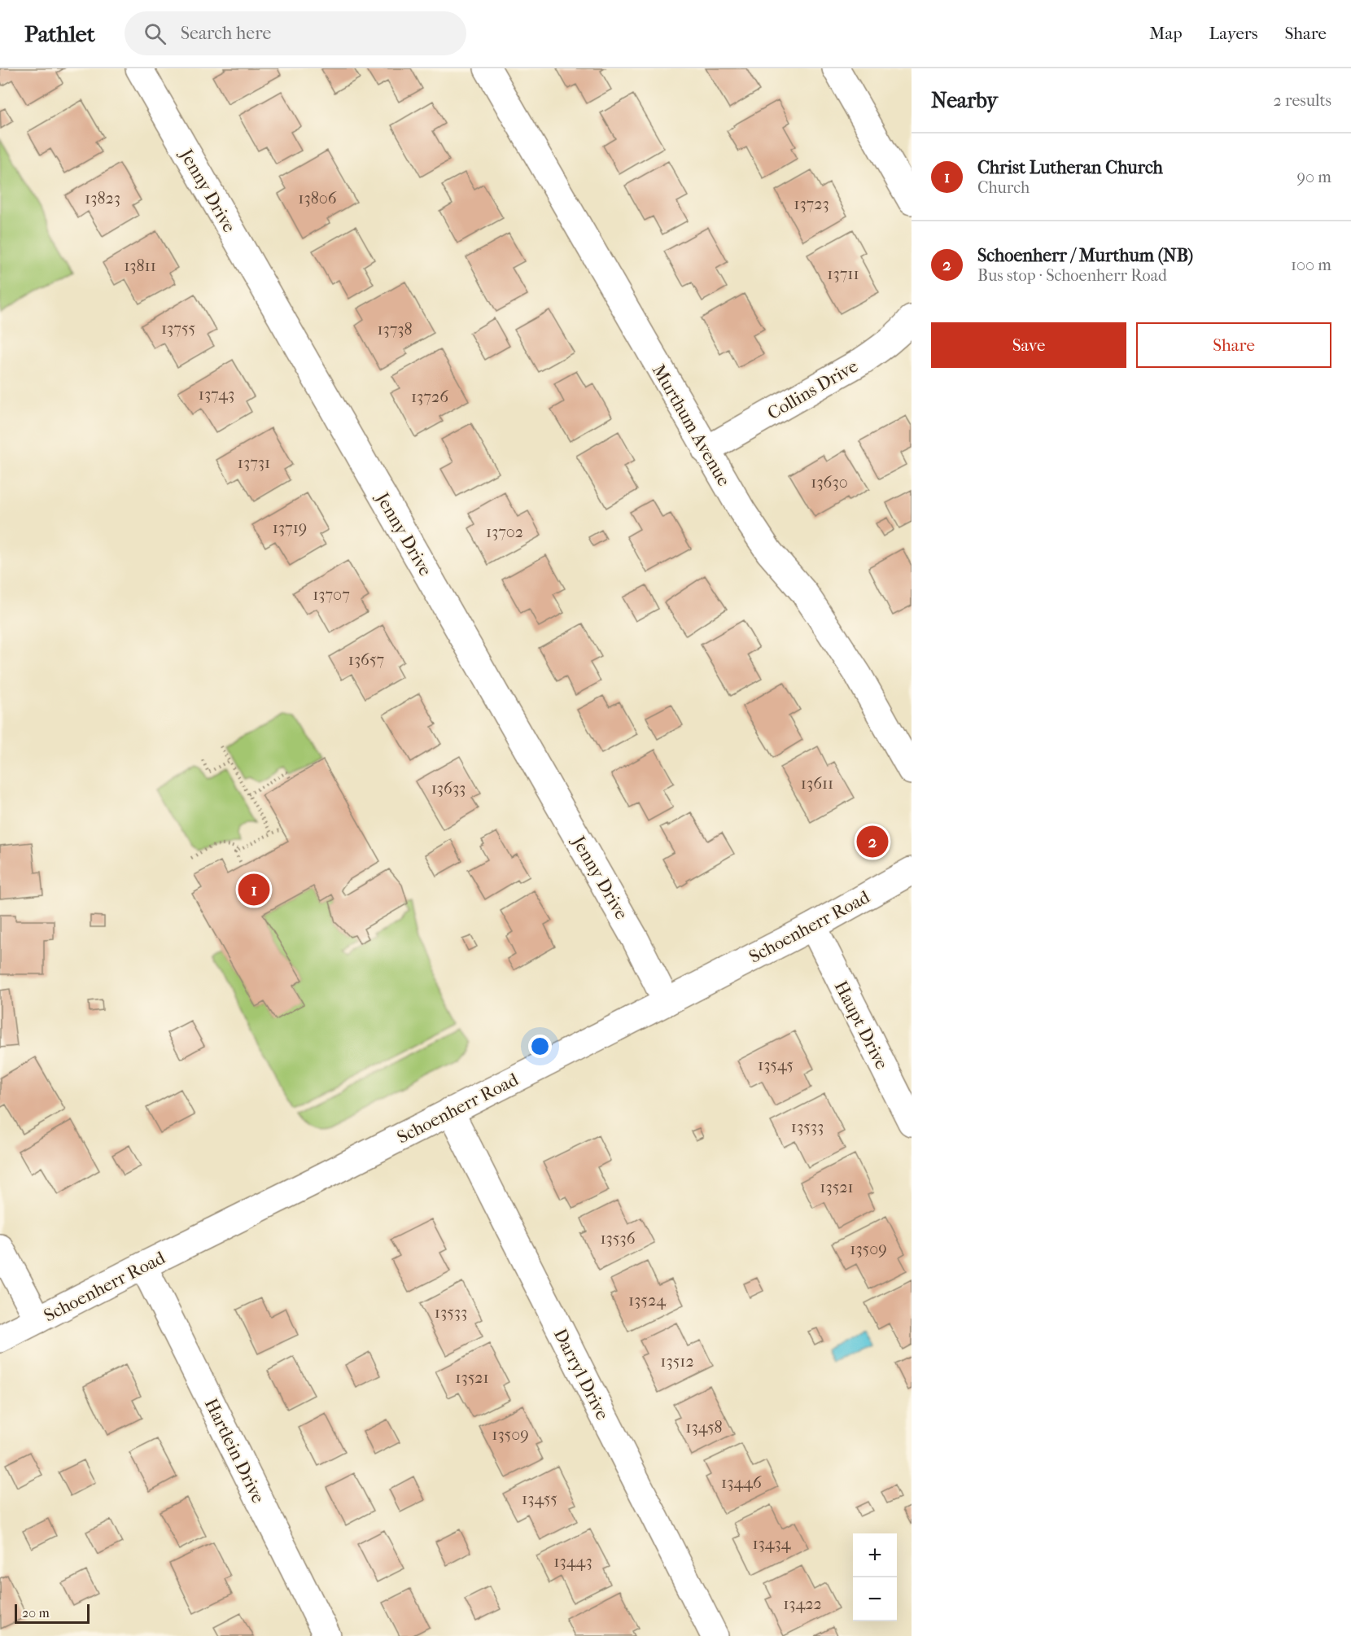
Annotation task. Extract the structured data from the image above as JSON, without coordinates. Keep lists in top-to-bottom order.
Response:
{
  "streets": {
    "street": [
      "Jenny Drive",
      "Collins Drive",
      "Murthum Avenue",
      "Schoenherr Road",
      "Haupt Drive",
      "Darryl Drive",
      "Hartlein Drive"
    ]
  },
  "crossings": [
    ["Jenny Drive", "Schoenherr Road"],
    ["Collins Drive", "Murthum Avenue"],
    ["Schoenherr Road", "Haupt Drive"],
    ["Schoenherr Road", "Darryl Drive"],
    ["Schoenherr Road", "Hartlein Drive"]
  ],
  "house_numbers": [
    "13823",
    "13806",
    "13723",
    "13811",
    "13711",
    "13755",
    "13738",
    "13743",
    "13726",
    "13731",
    "13630",
    "13719",
    "13702",
    "13707",
    "13657",
    "13611",
    "13633",
    "13545",
    "13533",
    "13521",
    "13536",
    "13509",
    "13524",
    "13533",
    "13512",
    "13521",
    "13458",
    "13509",
    "13446",
    "13455",
    "13434",
    "13443",
    "13422"
  ],
  "scale_bar": "20 m",
  "page": {
    "header": "Pathlet",
    "search": "Search here",
    "nav": ["Map", "Layers", "Share"],
    "heading": ["Nearby", "2 results"],
    "list": [
      {
        "mark": "1",
        "name": "Christ Lutheran Church",
        "note": "Church",
        "value": "90 m"
      },
      {
        "mark": "2",
        "name": "Schoenherr / Murthum (NB)",
        "note": "Bus stop · Schoenherr Road",
        "value": "100 m"
      }
    ],
    "buttons": ["Save", "Share"],
    "pins": ["2", "1"],
    "map_buttons": ["+", "−"],
    "scale": "20 m"
  }
}
